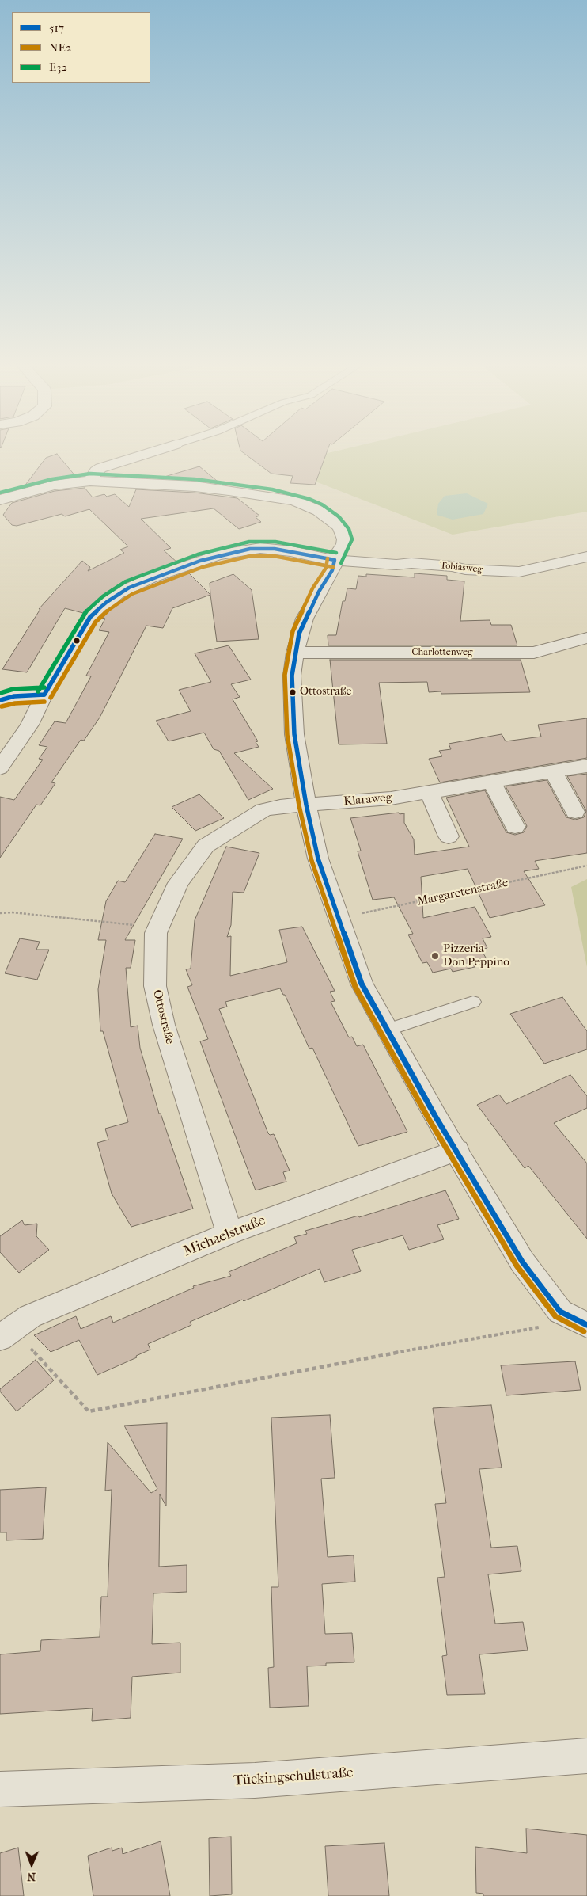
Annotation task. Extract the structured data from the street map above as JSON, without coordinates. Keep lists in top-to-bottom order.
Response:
{
  "streets": {
    "street": [
      "Tobiasweg",
      "Charlottenweg",
      "Klaraweg",
      "Ottostraße",
      "Michaelstraße",
      "Tückingschulstraße"
    ],
    "path": ["Margaretenstraße"]
  },
  "crossings": [
    ["Klaraweg", "Ottostraße"],
    ["Ottostraße", "Michaelstraße"]
  ],
  "places": ["Ottostraße", "Pizzeria Don Peppino"],
  "lines": ["transit line E32", "transit line 517", "transit line NE2"],
  "legend": ["517", "NE2", "E32"],
  "north": "bottom"
}
